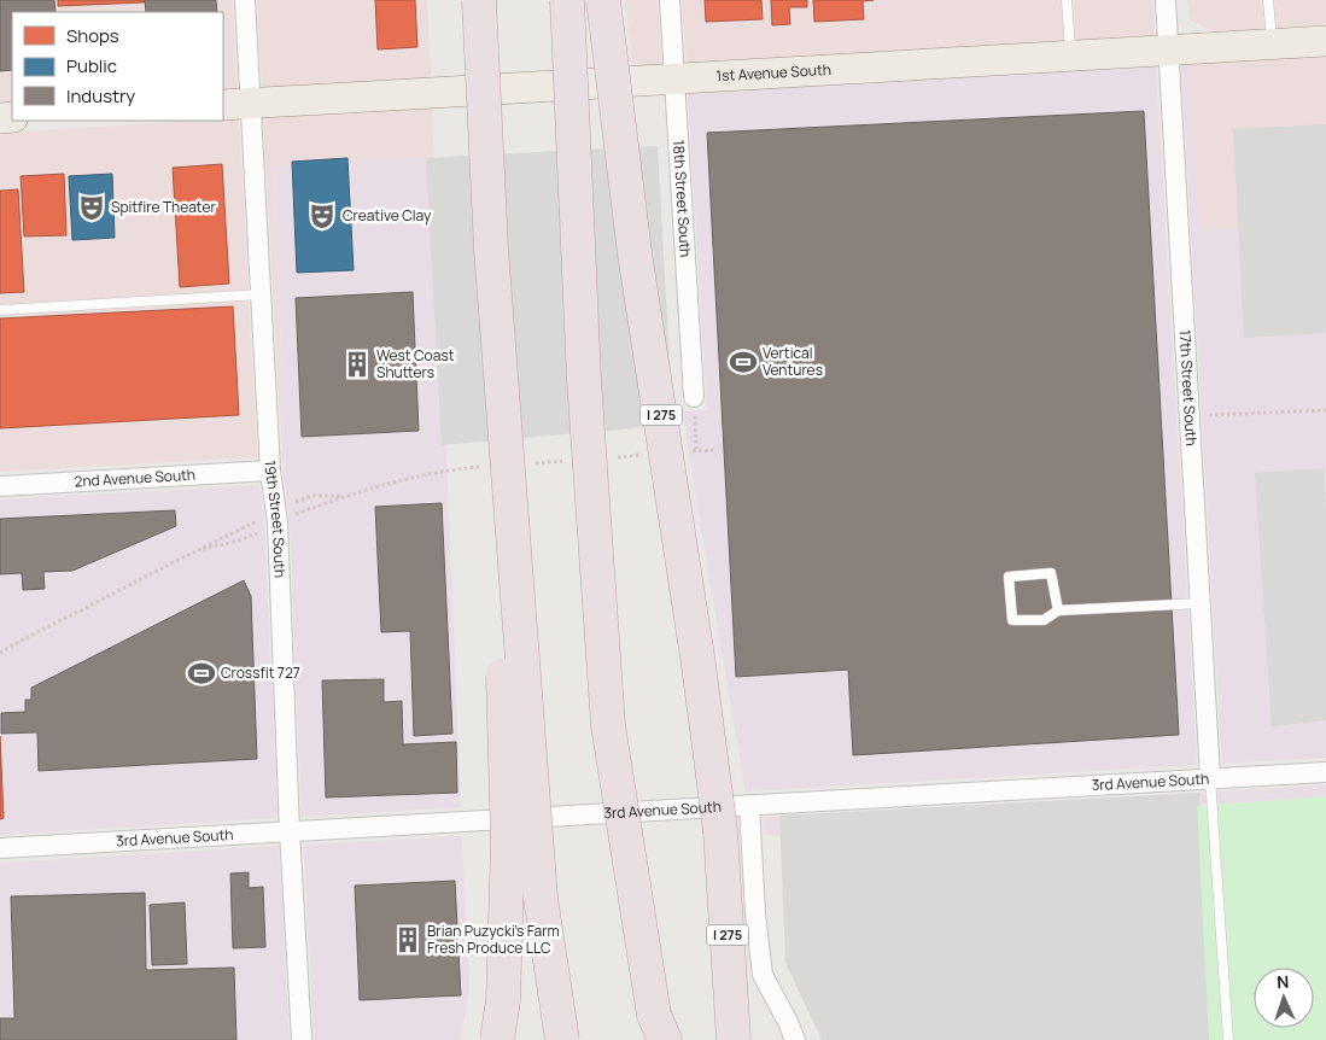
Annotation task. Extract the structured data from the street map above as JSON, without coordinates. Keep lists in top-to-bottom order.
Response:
{
  "streets": {
    "highway": ["I 275"],
    "main road": ["1st Avenue South"],
    "street": [
      "18th Street South",
      "17th Street South",
      "2nd Avenue South",
      "19th Street South",
      "3rd Avenue South"
    ]
  },
  "crossings": [
    ["1st Avenue South", "18th Street South"],
    ["1st Avenue South", "17th Street South"],
    ["1st Avenue South", "19th Street South"],
    ["17th Street South", "3rd Avenue South"],
    ["2nd Avenue South", "19th Street South"],
    ["19th Street South", "3rd Avenue South"]
  ],
  "places": {
    "theatre": ["Spitfire Theater", "Creative Clay"],
    "sports": ["Vertical Ventures", "Crossfit 727"],
    "building": ["West Coast Shutters", "Brian Puzycki's Farm Fresh Produce LLC"]
  },
  "legend": ["Shops", "Public", "Industry"],
  "north": "top"
}
